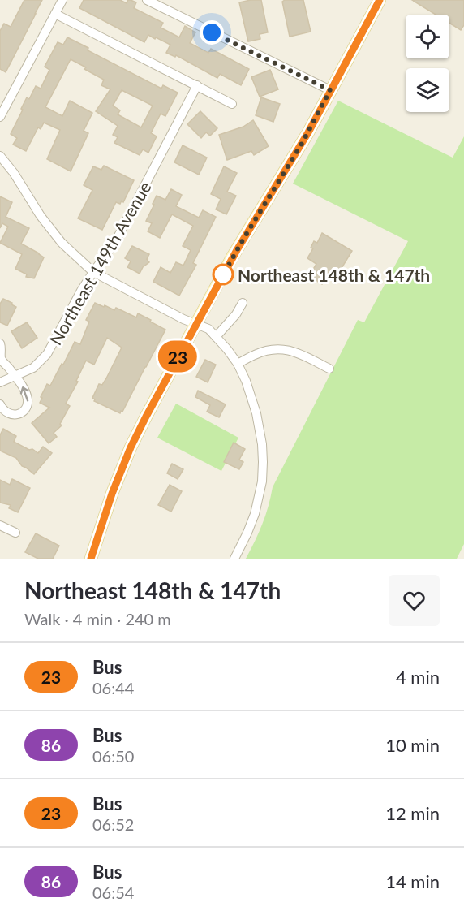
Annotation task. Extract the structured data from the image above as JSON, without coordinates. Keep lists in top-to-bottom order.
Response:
{
  "streets": {
    "street": ["Northeast 149th Avenue"]
  },
  "places": ["Northeast 148th & 147th"],
  "lines": ["bus line 23"],
  "page": {
    "on_map": "23",
    "heading": ["Northeast 148th & 147th", "Walk · 4 min · 240 m"],
    "list": [
      {
        "mark": "23",
        "name": "Bus",
        "note": "06:44",
        "value": "4 min"
      },
      {
        "mark": "86",
        "name": "Bus",
        "note": "06:50",
        "value": "10 min"
      },
      {
        "mark": "23",
        "name": "Bus",
        "note": "06:52",
        "value": "12 min"
      },
      {
        "mark": "86",
        "name": "Bus",
        "note": "06:54",
        "value": "14 min"
      }
    ]
  }
}
